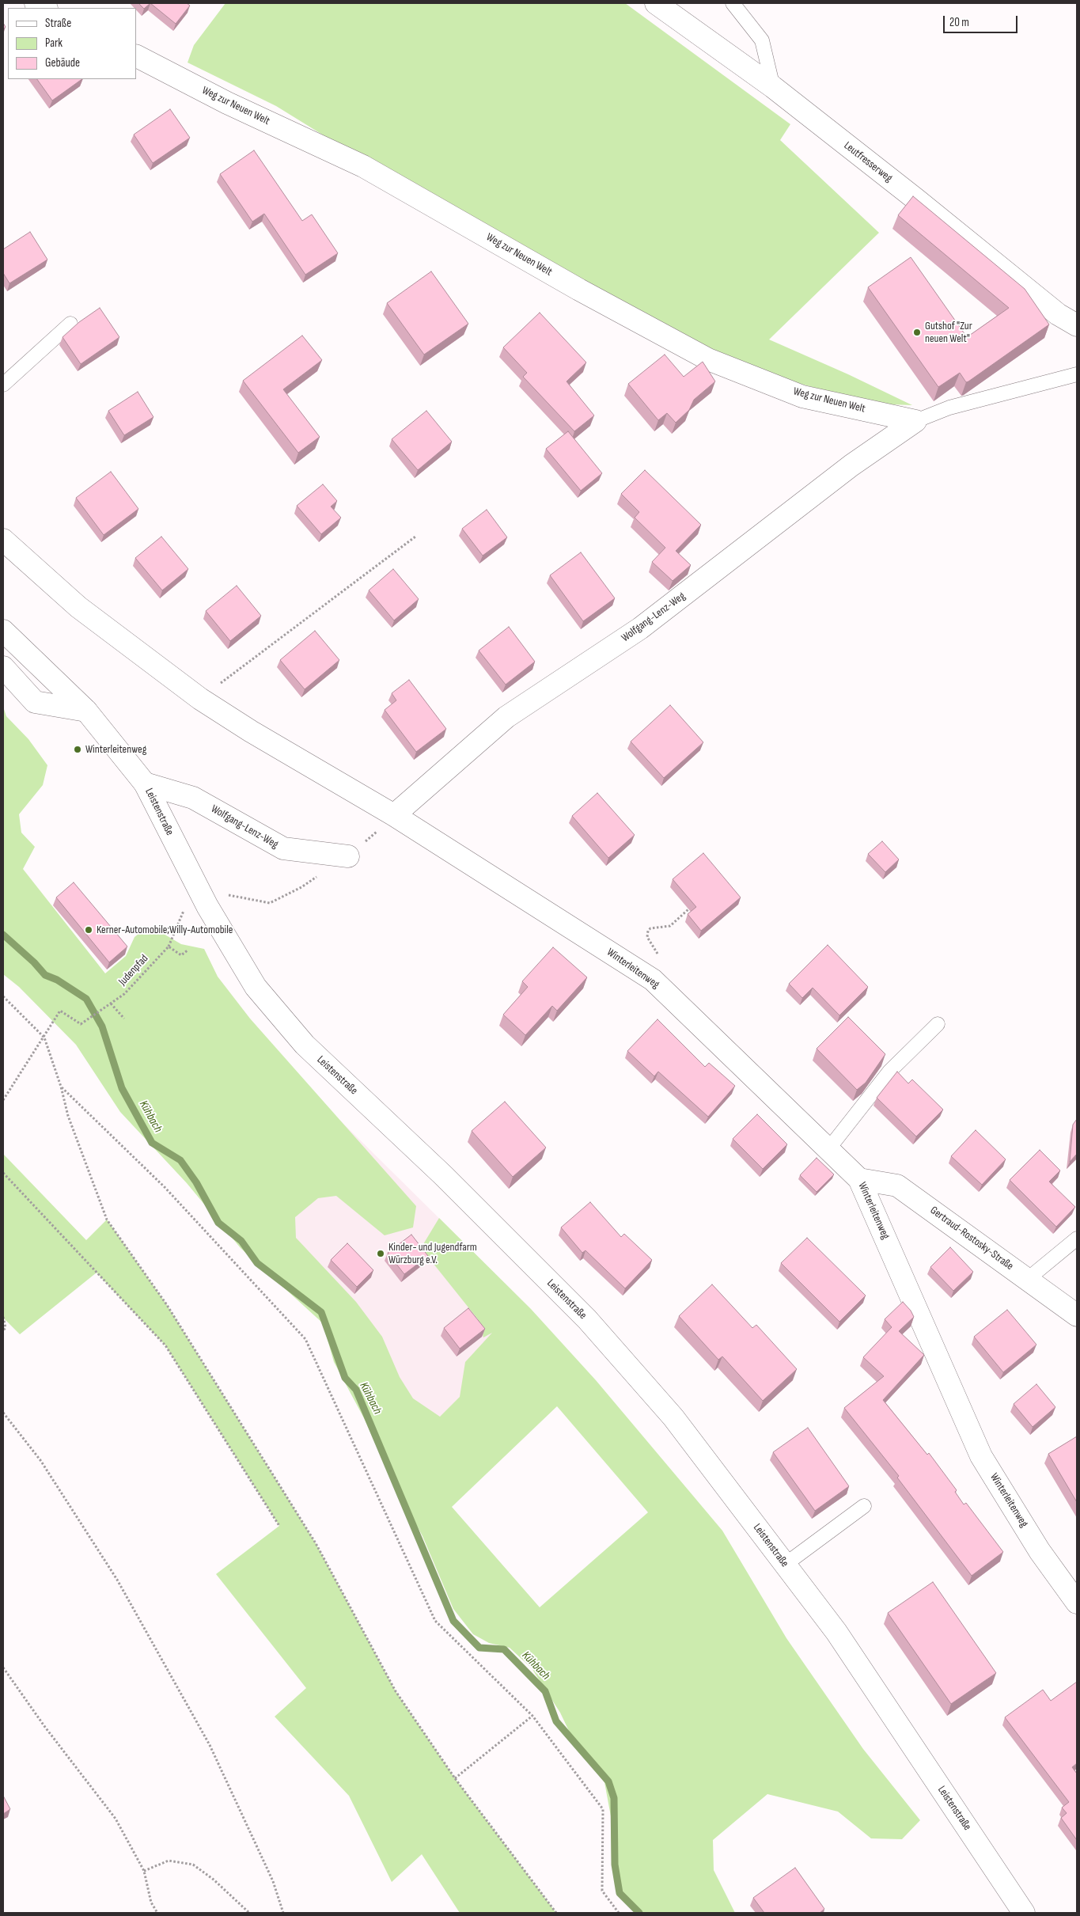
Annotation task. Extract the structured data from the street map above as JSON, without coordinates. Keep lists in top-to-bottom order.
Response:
{
  "streets": {
    "street": [
      "Weg zur Neuen Welt",
      "Leutfresserweg",
      "Wolfgang-Lenz-Weg",
      "Leistenstraße",
      "Winterleitenweg",
      "Gertraud-Rostosky-Straße"
    ],
    "path": ["Judenpfad"]
  },
  "crossings": [
    ["Weg zur Neuen Welt", "Wolfgang-Lenz-Weg"],
    ["Wolfgang-Lenz-Weg", "Leistenstraße"],
    ["Wolfgang-Lenz-Weg", "Winterleitenweg"],
    ["Winterleitenweg", "Gertraud-Rostosky-Straße"]
  ],
  "water": ["Kühbach"],
  "places": [
    "Gutshof \"Zur neuen Welt\"",
    "Winterleitenweg",
    "Kerner-Automobile;Willy-Automobile",
    "Kinder- und Jugendfarm Würzburg e.V."
  ],
  "legend": ["Straße", "Park", "Gebäude"],
  "scale_bar": "20 m"
}
